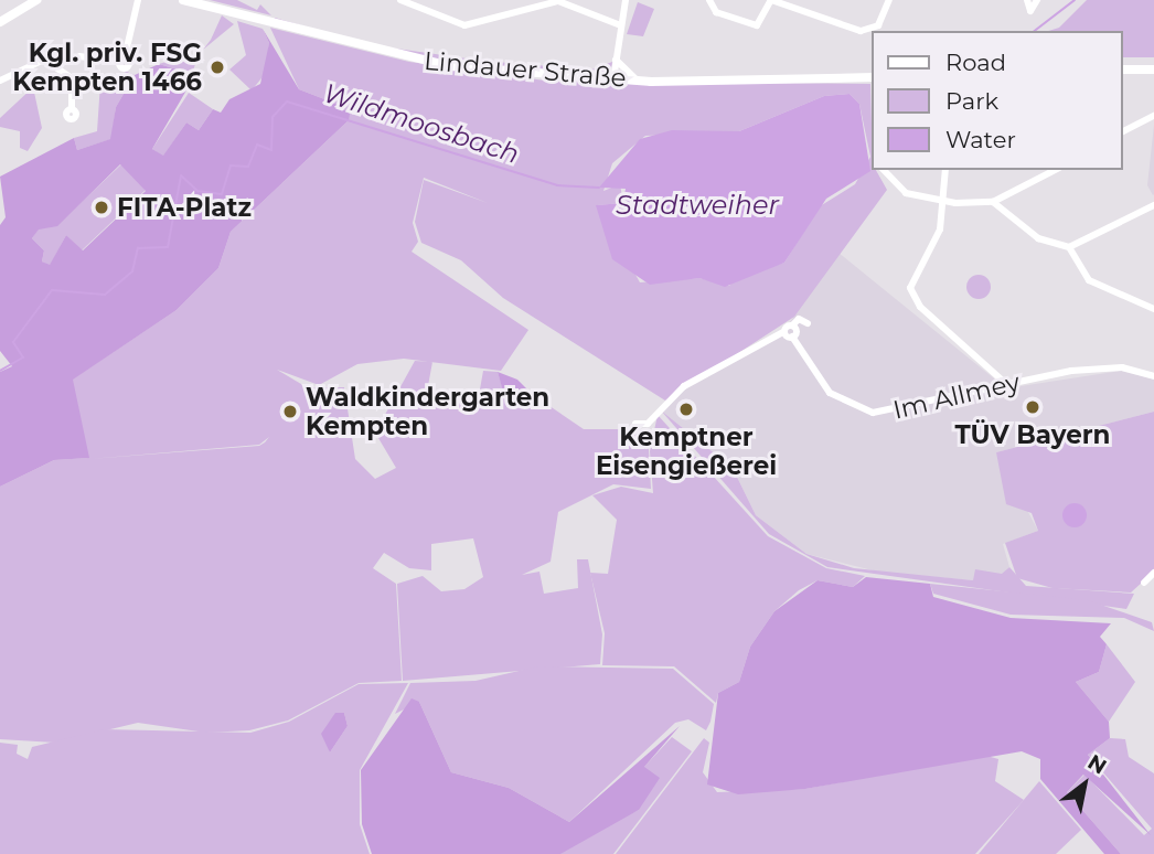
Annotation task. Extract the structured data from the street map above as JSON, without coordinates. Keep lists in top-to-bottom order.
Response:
{
  "streets": {
    "main road": ["Lindauer Straße"],
    "street": ["Im Allmey"]
  },
  "water": ["Wildmoosbach", "Stadtweiher"],
  "places": [
    "Kgl. priv. FSG Kempten 1466",
    "FITA-Platz",
    "TÜV Bayern",
    "Kemptner Eisengießerei",
    "Waldkindergarten Kempten"
  ],
  "legend": ["Road", "Park", "Water"],
  "north": "top right"
}
